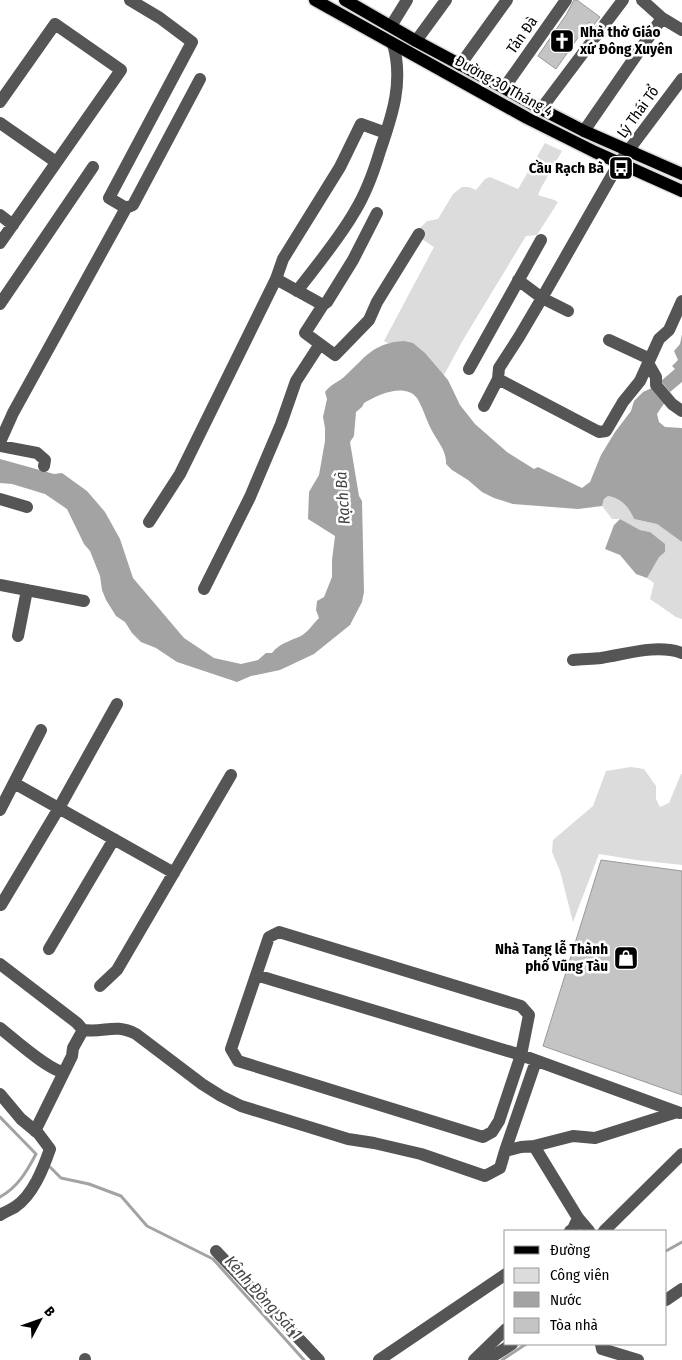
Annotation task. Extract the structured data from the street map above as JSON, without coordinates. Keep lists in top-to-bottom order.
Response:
{
  "streets": {
    "main road": ["Đường 30 Tháng 4"],
    "street": ["Tản Đà", "Lý Thái Tổ"]
  },
  "crossings": [
    ["Tản Đà", "Đường 30 Tháng 4"],
    ["Đường 30 Tháng 4", "Lý Thái Tổ"]
  ],
  "water": ["Rạch Bà", "Kênh Đồng Sát 1"],
  "places": {
    "church": ["Nhà thờ Giáo xứ Đông Xuyên"],
    "bus stop": ["Cầu Rạch Bà"],
    "shop": ["Nhà Tang lễ Thành phố Vũng Tàu"]
  },
  "legend": [
    "Đường",
    "Công viên",
    "Nước",
    "Tòa nhà"
  ],
  "north": "top right"
}
